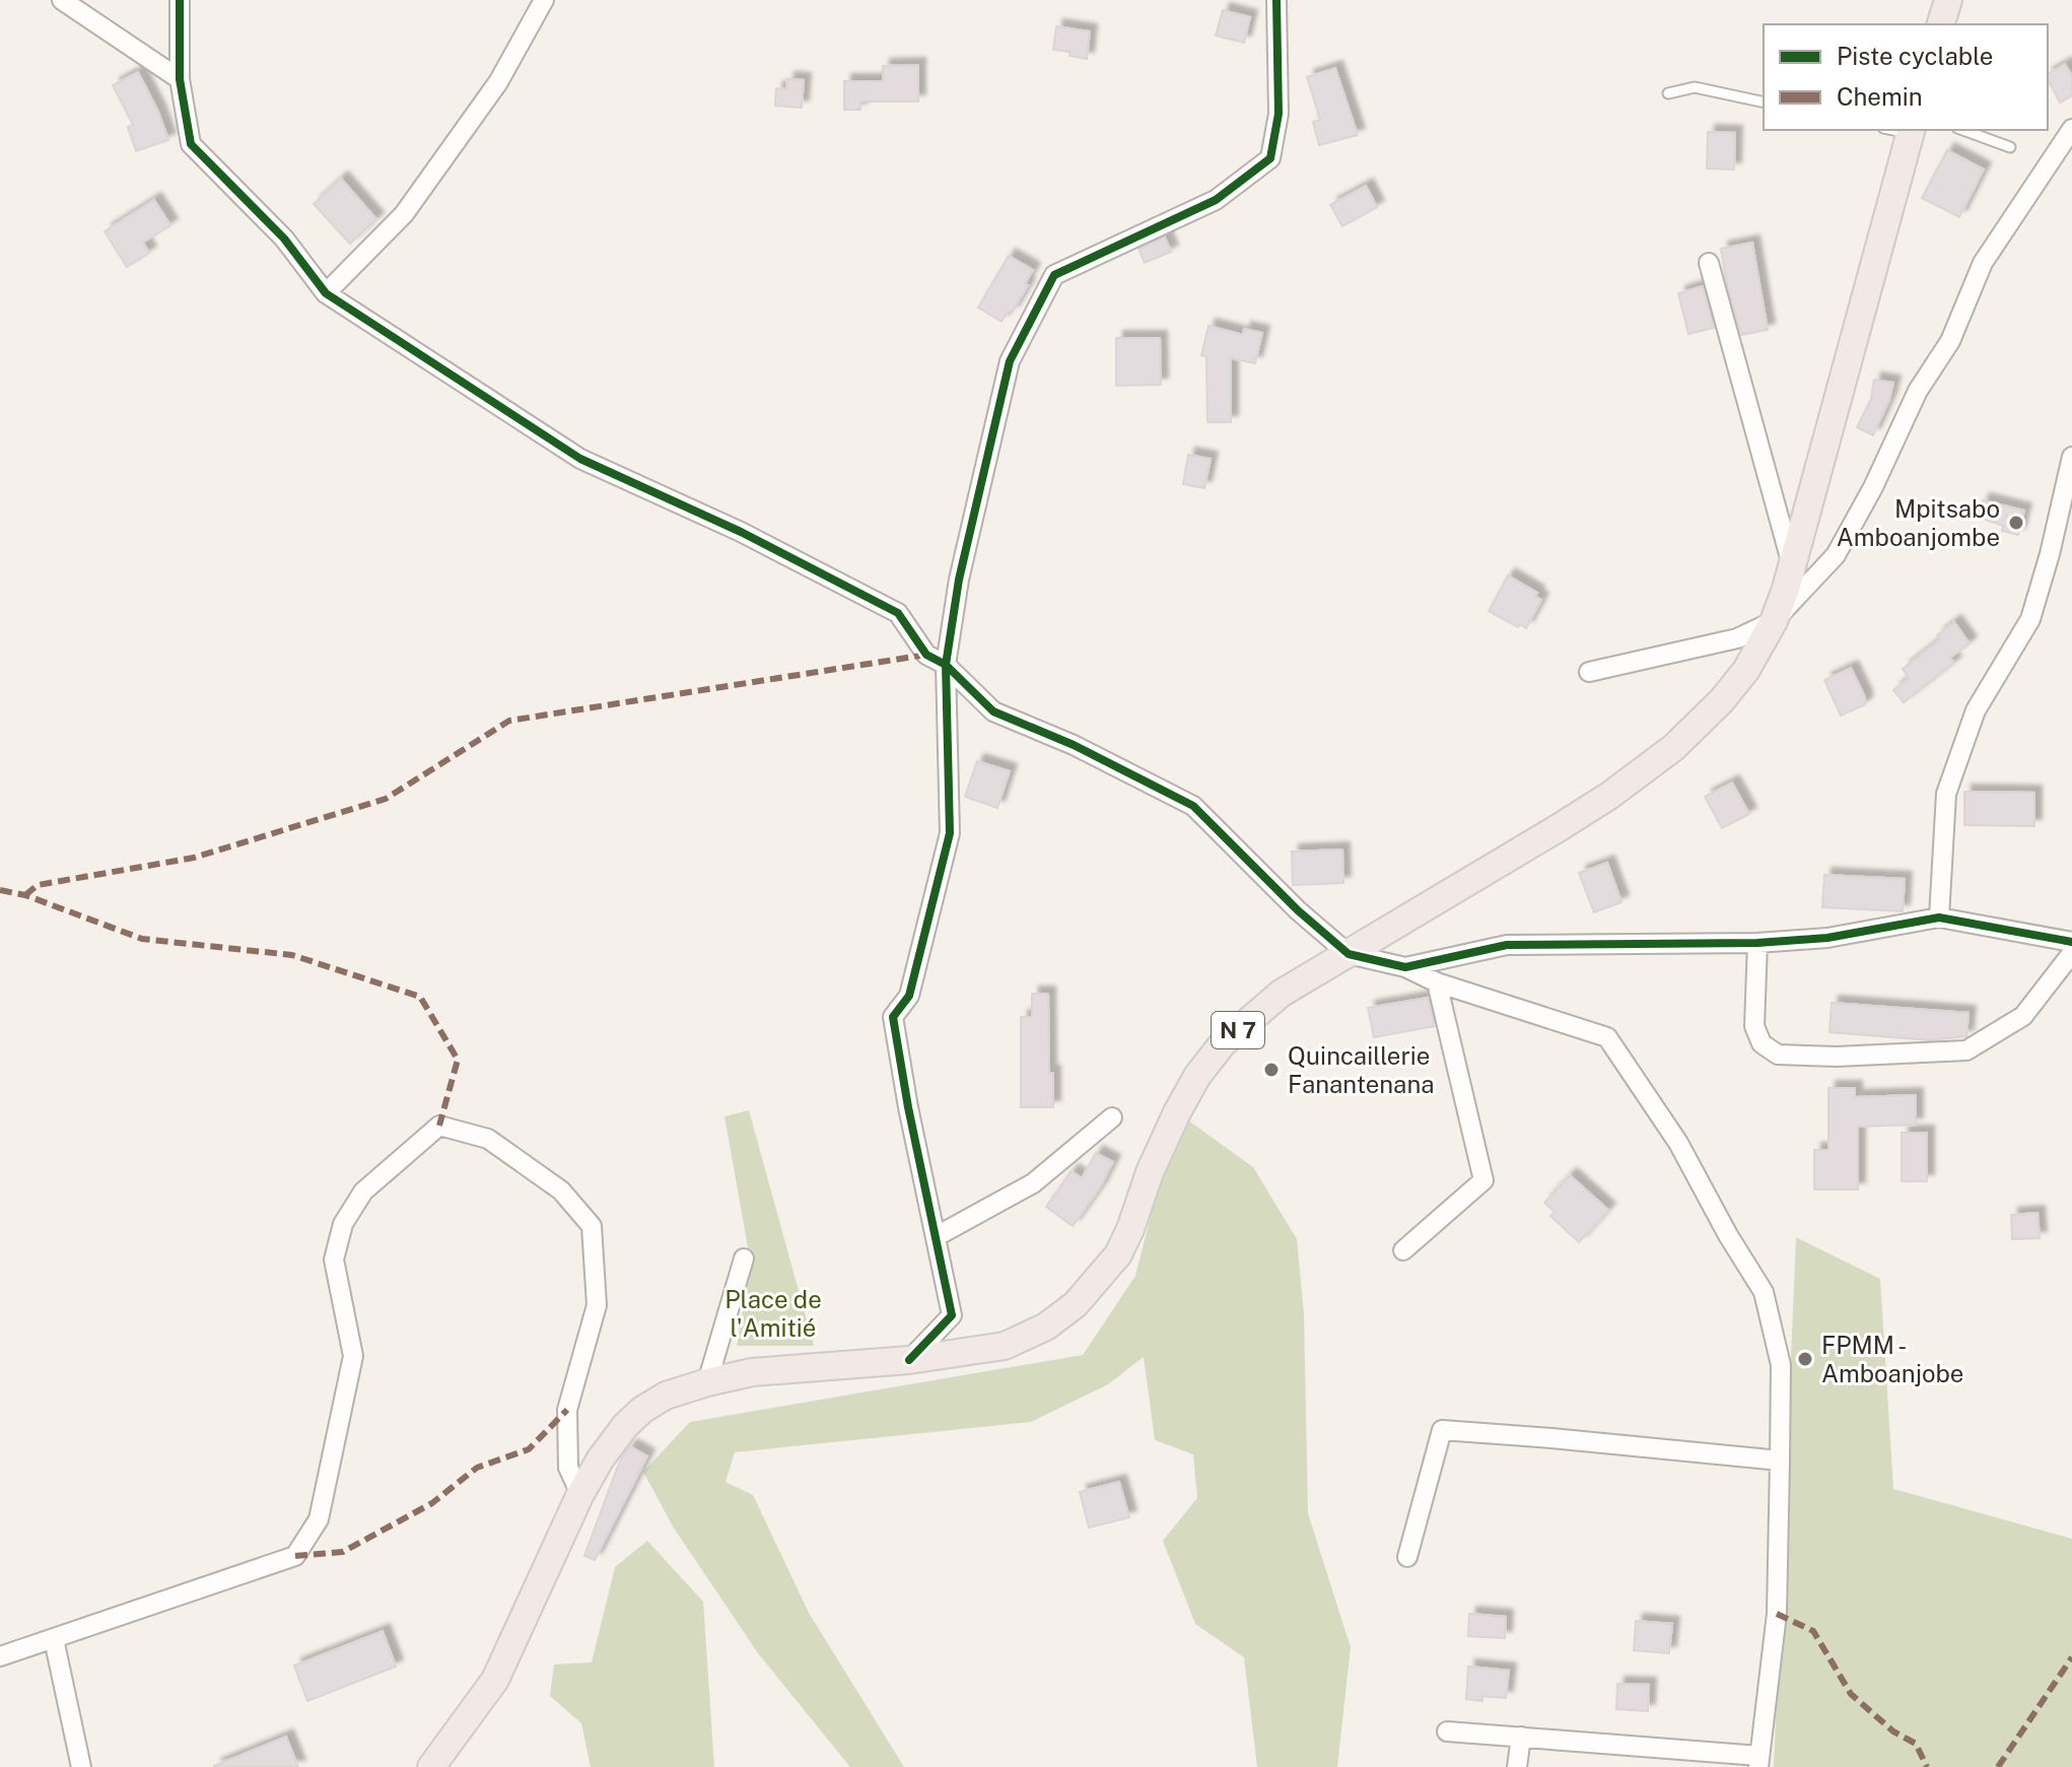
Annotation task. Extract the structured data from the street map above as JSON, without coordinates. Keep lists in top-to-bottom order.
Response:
{
  "streets": {
    "main road": ["N 7"]
  },
  "parks": ["Place de l'Amitié"],
  "places": ["Mpitsabo Amboanjombe", "Quincaillerie Fanantenana", "FPMM - Amboanjobe"],
  "legend": ["Piste cyclable", "Chemin"]
}
